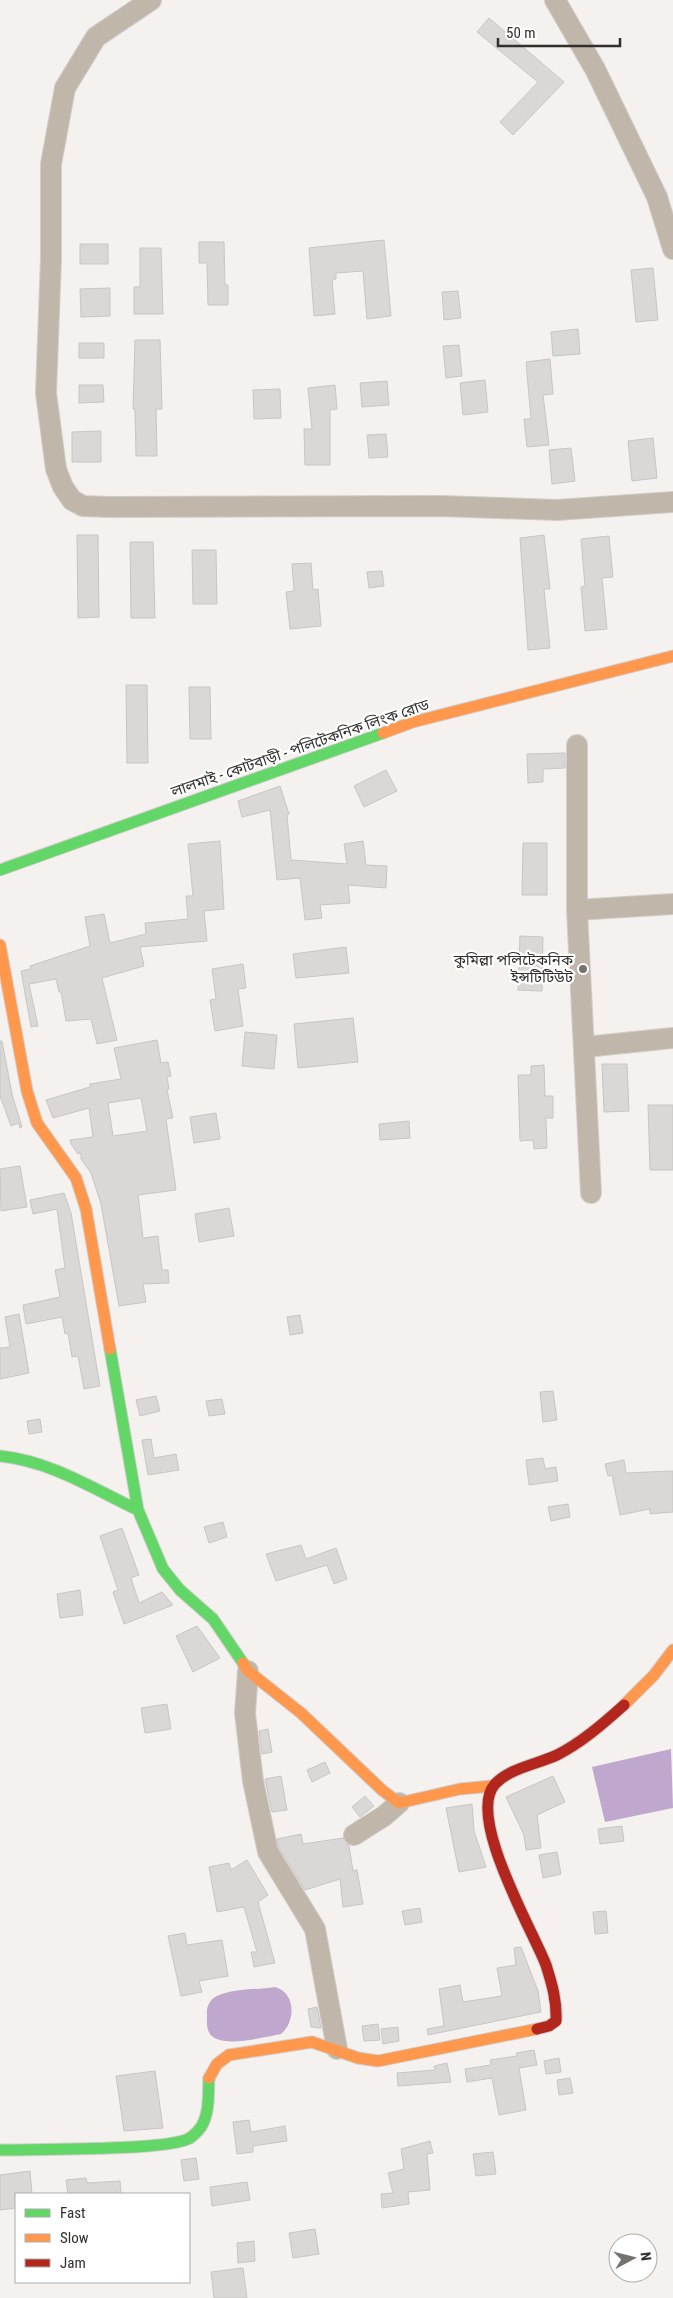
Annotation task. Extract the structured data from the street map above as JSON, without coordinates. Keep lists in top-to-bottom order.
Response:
{
  "streets": {
    "street": ["লালমাই - কোটবাড়ী - পলিটেকনিক লিংক রোড"]
  },
  "places": ["কুমিল্লা পলিটেকনিক ইন্সটিটিউট"],
  "legend": ["Fast", "Slow", "Jam"],
  "scale_bar": "50 m",
  "north": "right"
}
